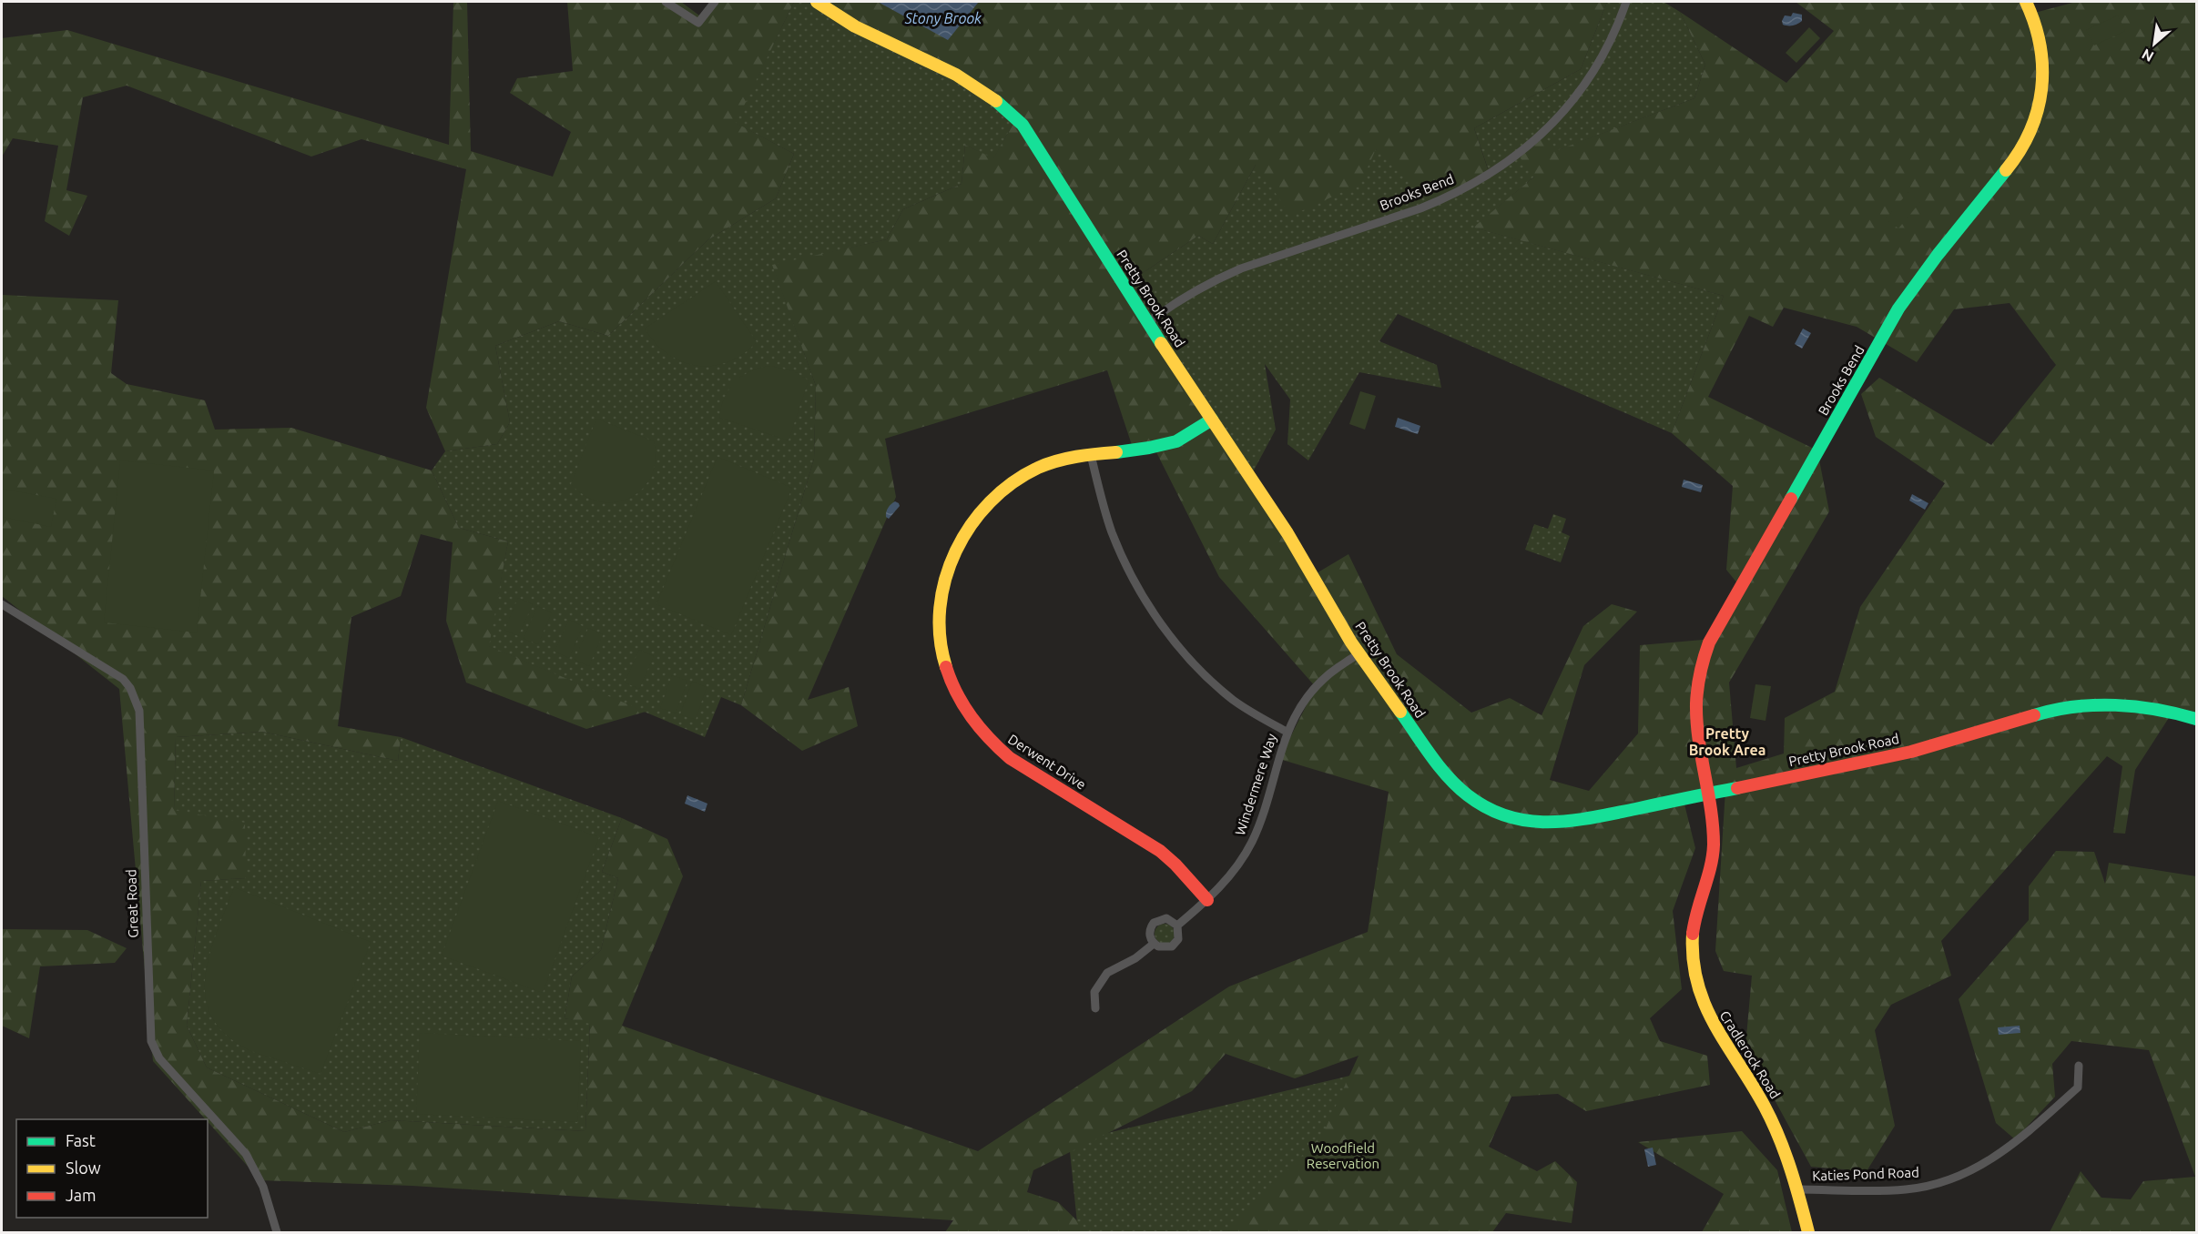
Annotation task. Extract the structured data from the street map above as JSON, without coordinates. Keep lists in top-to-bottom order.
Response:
{
  "streets": {
    "street": [
      "Brooks Bend",
      "Pretty Brook Road",
      "Derwent Drive",
      "Windermere Way",
      "Great Road",
      "Cradlerock Road",
      "Katies Pond Road"
    ]
  },
  "crossings": [
    ["Brooks Bend", "Pretty Brook Road"],
    ["Brooks Bend", "Cradlerock Road"],
    ["Pretty Brook Road", "Derwent Drive"],
    ["Pretty Brook Road", "Windermere Way"],
    ["Pretty Brook Road", "Cradlerock Road"],
    ["Derwent Drive", "Windermere Way"],
    ["Cradlerock Road", "Katies Pond Road"]
  ],
  "districts": ["Pretty Brook Area"],
  "water": ["Stony Brook"],
  "parks": ["Woodfield Reservation"],
  "legend": ["Fast", "Slow", "Jam"],
  "north": "bottom left"
}
